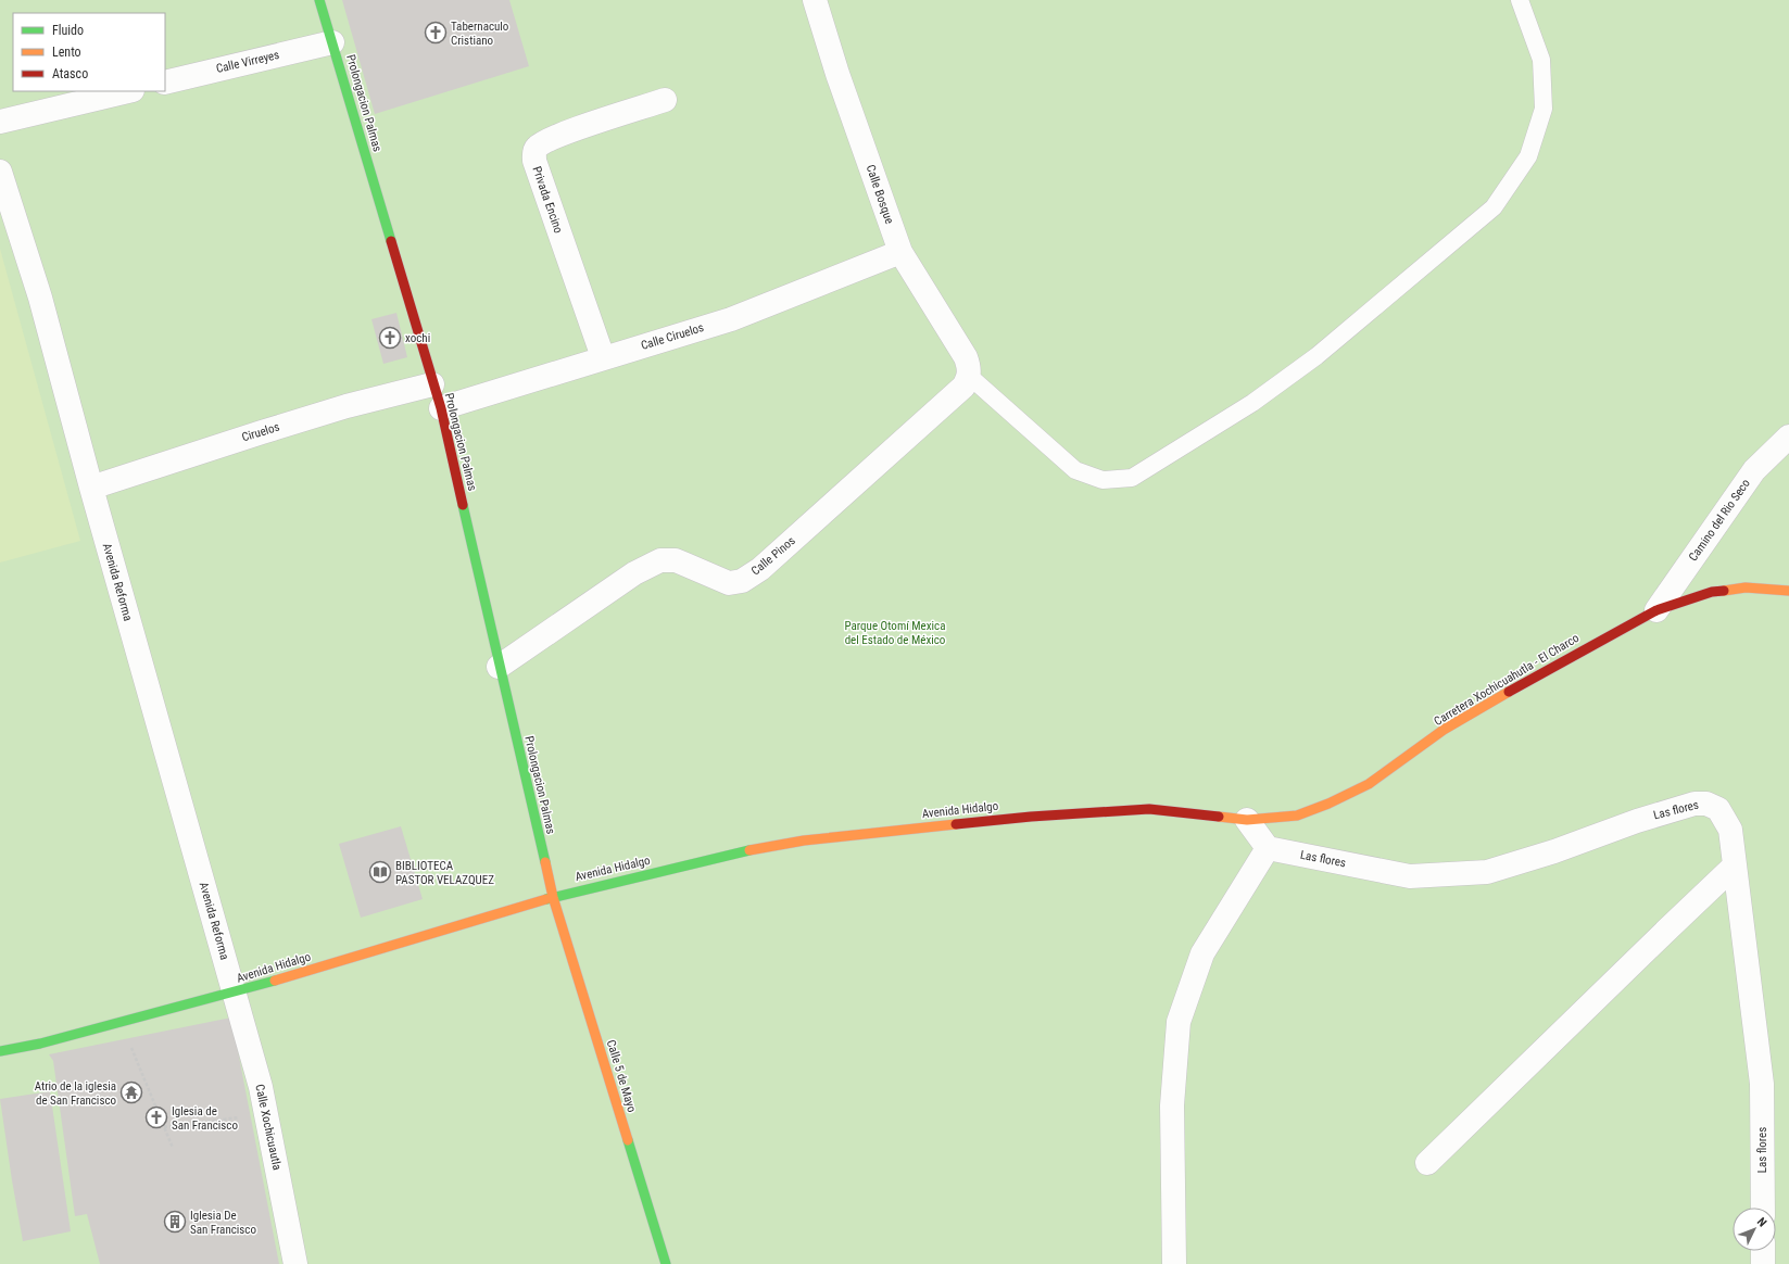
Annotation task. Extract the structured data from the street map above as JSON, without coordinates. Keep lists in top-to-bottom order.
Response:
{
  "streets": {
    "main road": [
      "Prolongacion Palmas",
      "Carretera Xochicuahutla - El Charco",
      "Avenida Hidalgo",
      "Calle 5 de Mayo"
    ],
    "street": [
      "Calle Virreyes",
      "Calle Bosque",
      "Privada Encino",
      "Calle Ciruelos",
      "Ciruelos",
      "Camino del Rio Seco",
      "Calle Pinos",
      "Avenida Reforma",
      "Las flores",
      "Calle Xochicuautla"
    ]
  },
  "crossings": [
    ["Calle Virreyes", "Prolongacion Palmas"],
    ["Prolongacion Palmas", "Calle Ciruelos"],
    ["Prolongacion Palmas", "Ciruelos"],
    ["Prolongacion Palmas", "Calle Pinos"],
    ["Prolongacion Palmas", "Avenida Hidalgo"],
    ["Prolongacion Palmas", "Calle 5 de Mayo"],
    ["Calle Bosque", "Calle Ciruelos"],
    ["Calle Bosque", "Calle Pinos"],
    ["Privada Encino", "Calle Ciruelos"],
    ["Ciruelos", "Avenida Reforma"],
    ["Camino del Rio Seco", "Carretera Xochicuahutla - El Charco"],
    ["Avenida Reforma", "Avenida Hidalgo"],
    ["Avenida Reforma", "Calle Xochicuautla"],
    ["Carretera Xochicuahutla - El Charco", "Avenida Hidalgo"],
    ["Avenida Hidalgo", "Calle 5 de Mayo"],
    ["Avenida Hidalgo", "Calle Xochicuautla"]
  ],
  "parks": ["Parque Otomí Mexica del Estado de México"],
  "places": {
    "church": ["Tabernaculo Cristiano", "xochi", "Iglesia de San Francisco"],
    "library": ["BIBLIOTECA PASTOR VELAZQUEZ"],
    "temple": ["Atrio de la iglesia de San Francisco"],
    "building": ["Iglesia De San Francisco"]
  },
  "legend": ["Fluido", "Lento", "Atasco"],
  "north": "top right"
}
